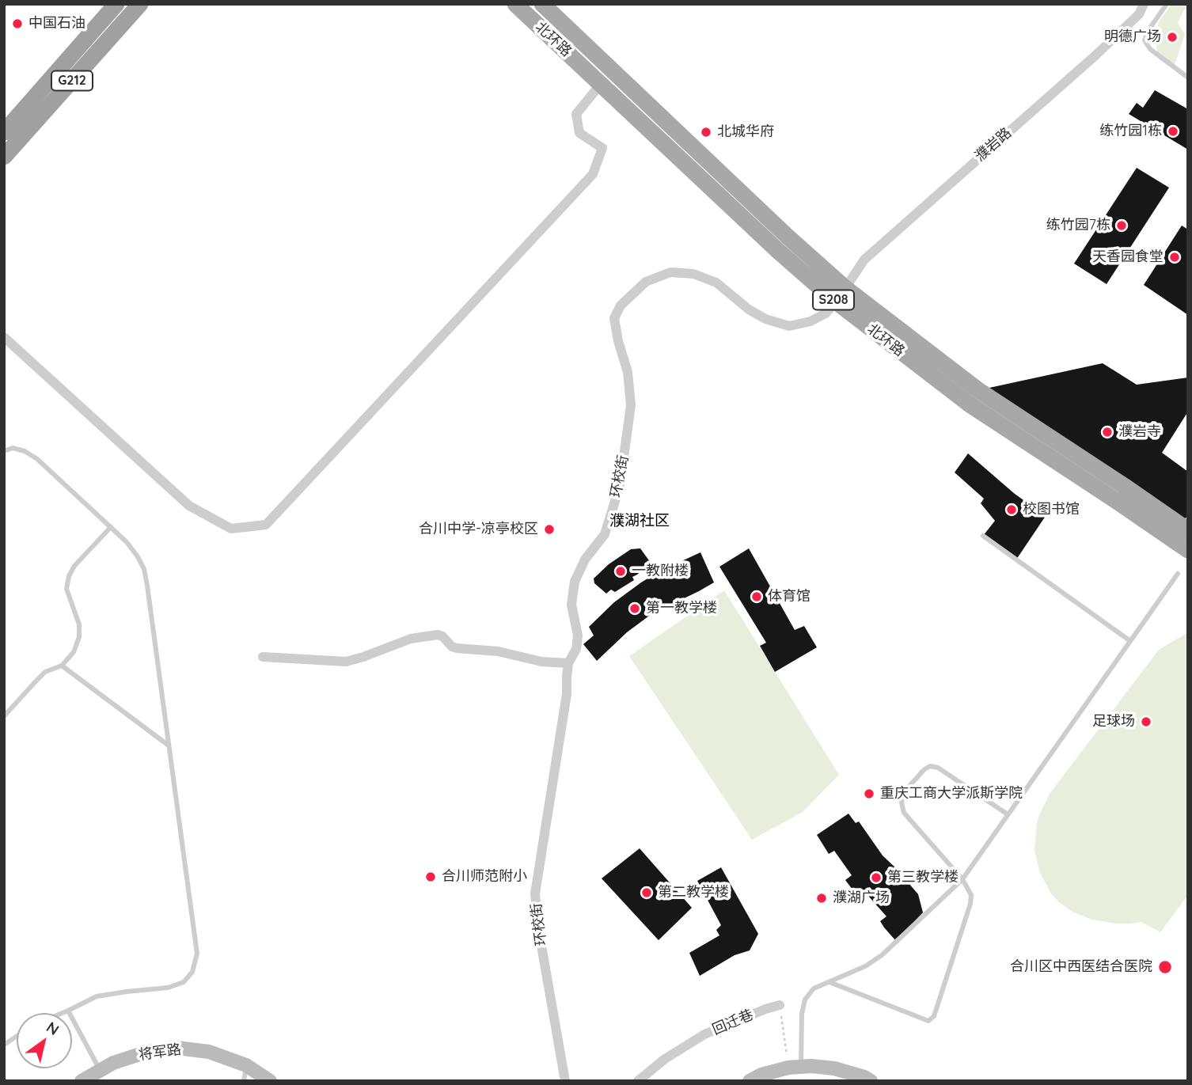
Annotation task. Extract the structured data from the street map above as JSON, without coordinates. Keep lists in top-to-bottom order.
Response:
{
  "streets": {
    "highway": ["G212"],
    "main road": ["北环路", "S208", "将军路"],
    "street": ["濮岩路", "环校街", "回迁巷"]
  },
  "crossings": [
    ["北环路", "濮岩路"],
    ["北环路", "环校街"],
    ["濮岩路", "环校街"]
  ],
  "districts": ["濮湖社区"],
  "places": [
    "中国石油",
    "明德广场",
    "练竹园1栋",
    "北城华府",
    "练竹园7栋",
    "天香园食堂",
    "濮岩寺",
    "校图书馆",
    "合川中学-凉亭校区",
    "一教附楼",
    "体育馆",
    "第一教学楼",
    "足球场",
    "重庆工商大学派斯学院",
    "合川师范附小",
    "第三教学楼",
    "第二教学楼",
    "濮湖广场",
    "合川区中西医结合医院"
  ],
  "north": "top right"
}
